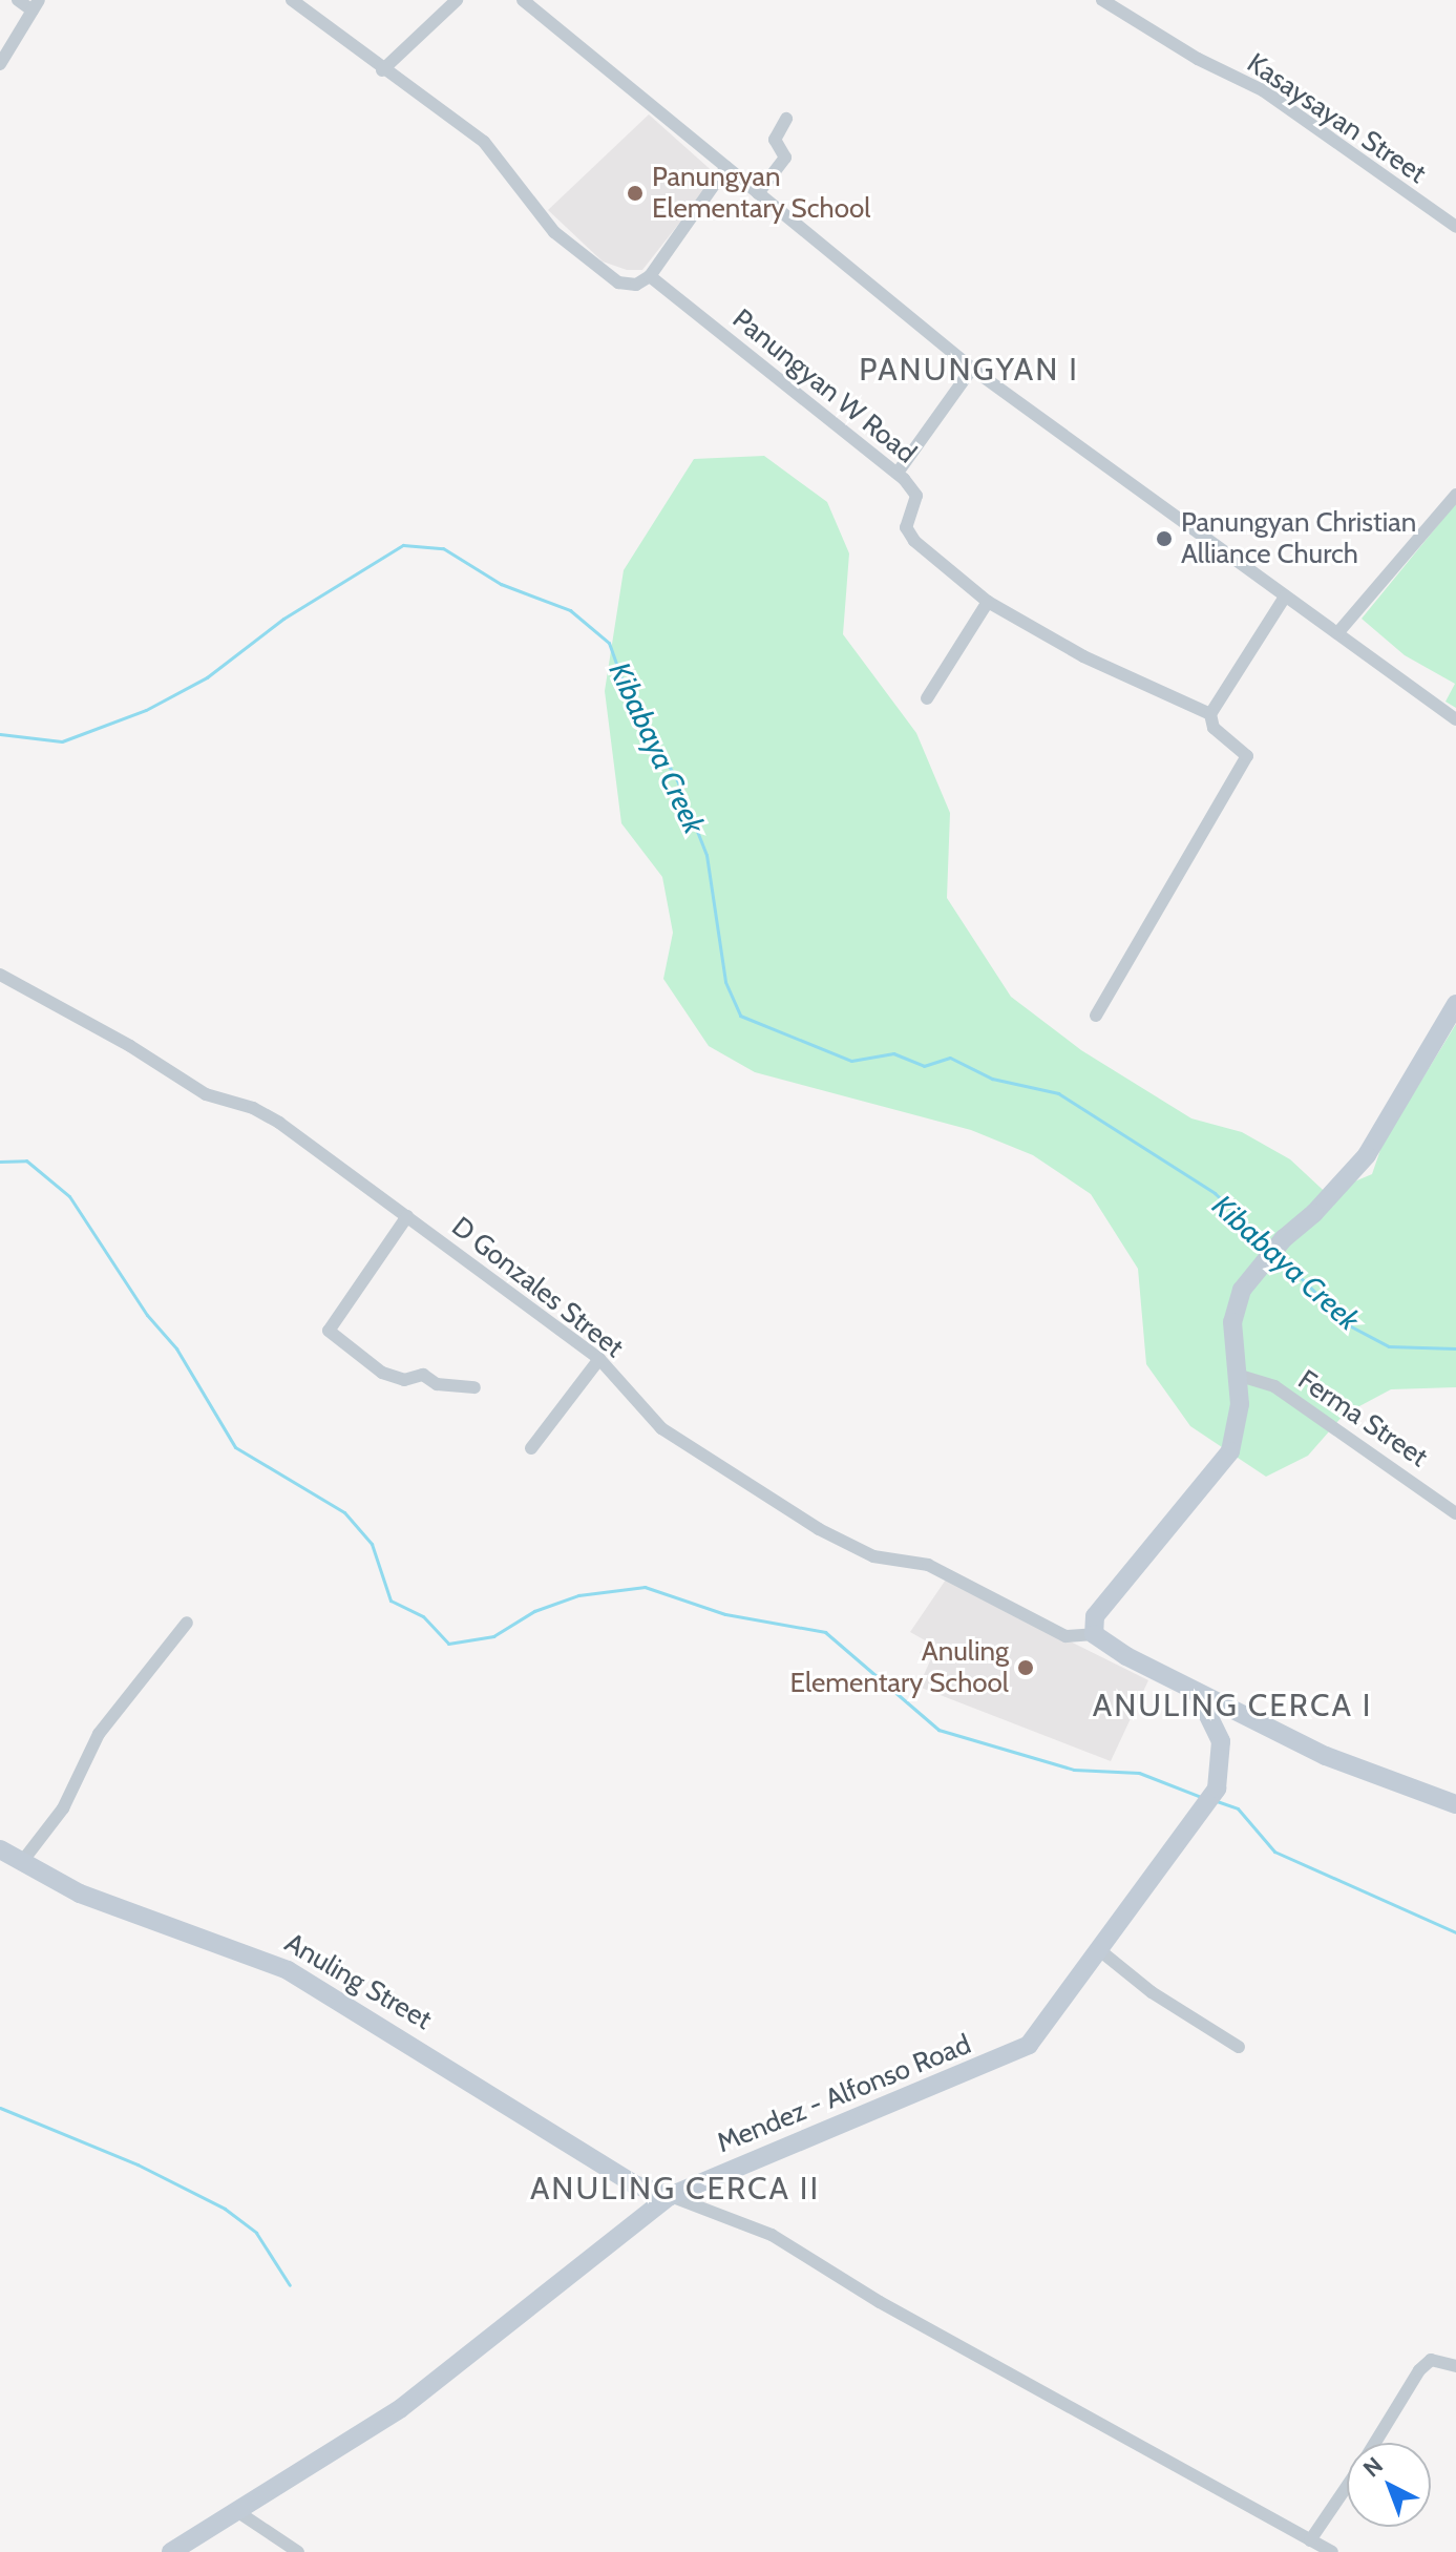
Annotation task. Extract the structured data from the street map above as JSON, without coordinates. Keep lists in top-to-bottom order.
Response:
{
  "streets": {
    "main road": ["Anuling Street", "Mendez - Alfonso Road"],
    "street": [
      "Kasaysayan Street",
      "Panungyan W Road",
      "D Gonzales Street",
      "Ferma Street"
    ]
  },
  "crossings": [
    ["Anuling Street", "Mendez - Alfonso Road"]
  ],
  "districts": ["PANUNGYAN I", "ANULING CERCA I", "ANULING CERCA II"],
  "water": ["Kibabaya Creek"],
  "places": ["Panungyan Elementary School", "Panungyan Christian Alliance Church", "Anuling Elementary School"],
  "north": "top left"
}
